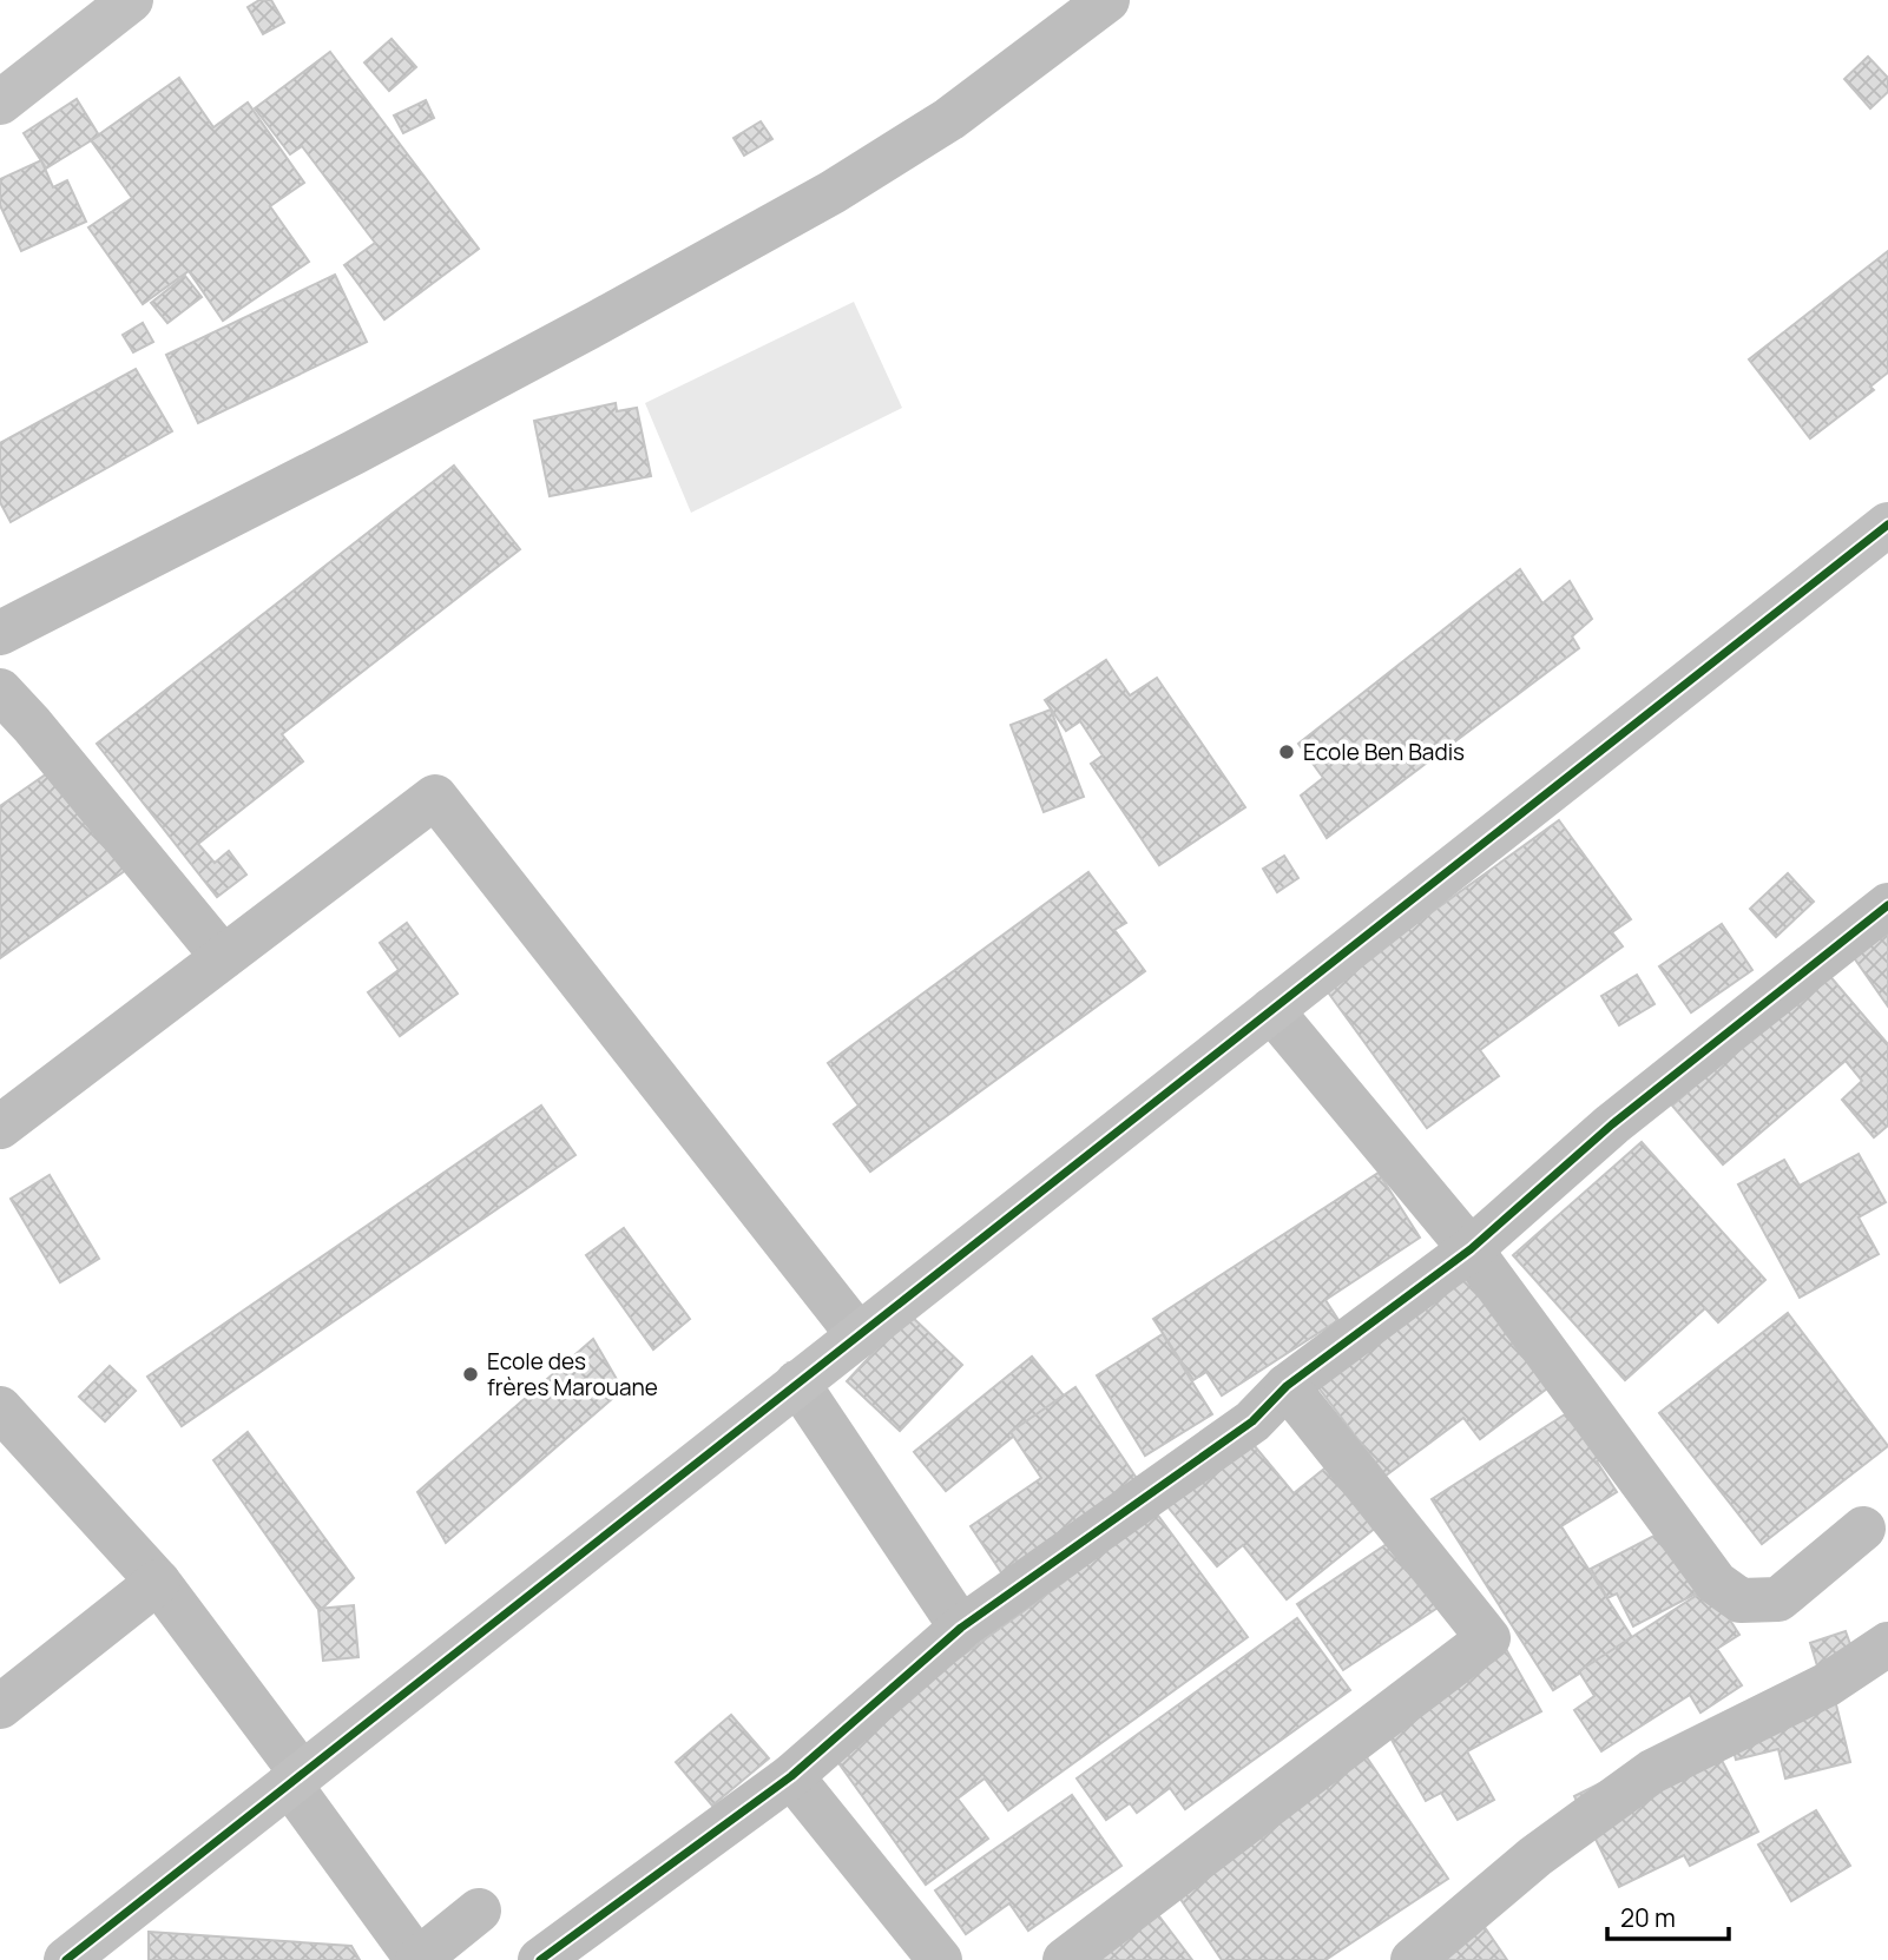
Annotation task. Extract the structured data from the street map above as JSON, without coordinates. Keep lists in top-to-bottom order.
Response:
{
  "places": ["Ecole Ben Badis", "Ecole des frères Marouane"],
  "scale_bar": "20 m"
}
